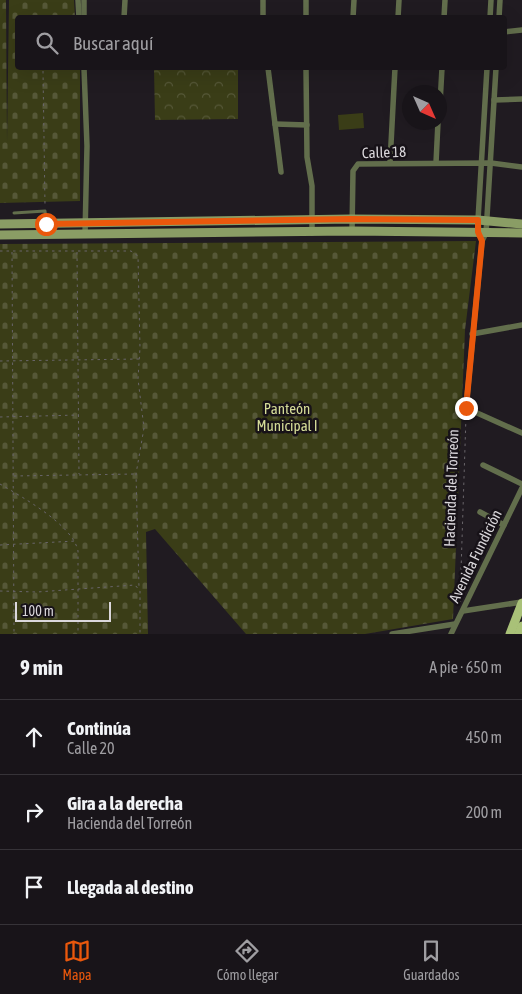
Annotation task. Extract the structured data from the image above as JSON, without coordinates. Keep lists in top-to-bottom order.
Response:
{
  "streets": {
    "street": ["Calle 18", "Hacienda del Torreón", "Avenida Fundición"]
  },
  "crossings": [
    ["Hacienda del Torreón", "Avenida Fundición"]
  ],
  "parks": ["Panteón Municipal I"],
  "scale_bar": "100 m",
  "north": "bottom right",
  "page": {
    "search": "Buscar aquí",
    "scale": "100 m",
    "heading": ["9 min", "A pie · 650 m"],
    "list": [
      ["Continúa", "Calle 20", "450 m"],
      ["Gira a la derecha", "Hacienda del Torreón", "200 m"],
      "Llegada al destino"
    ],
    "nav": ["Mapa", "Cómo llegar", "Guardados"]
  }
}
